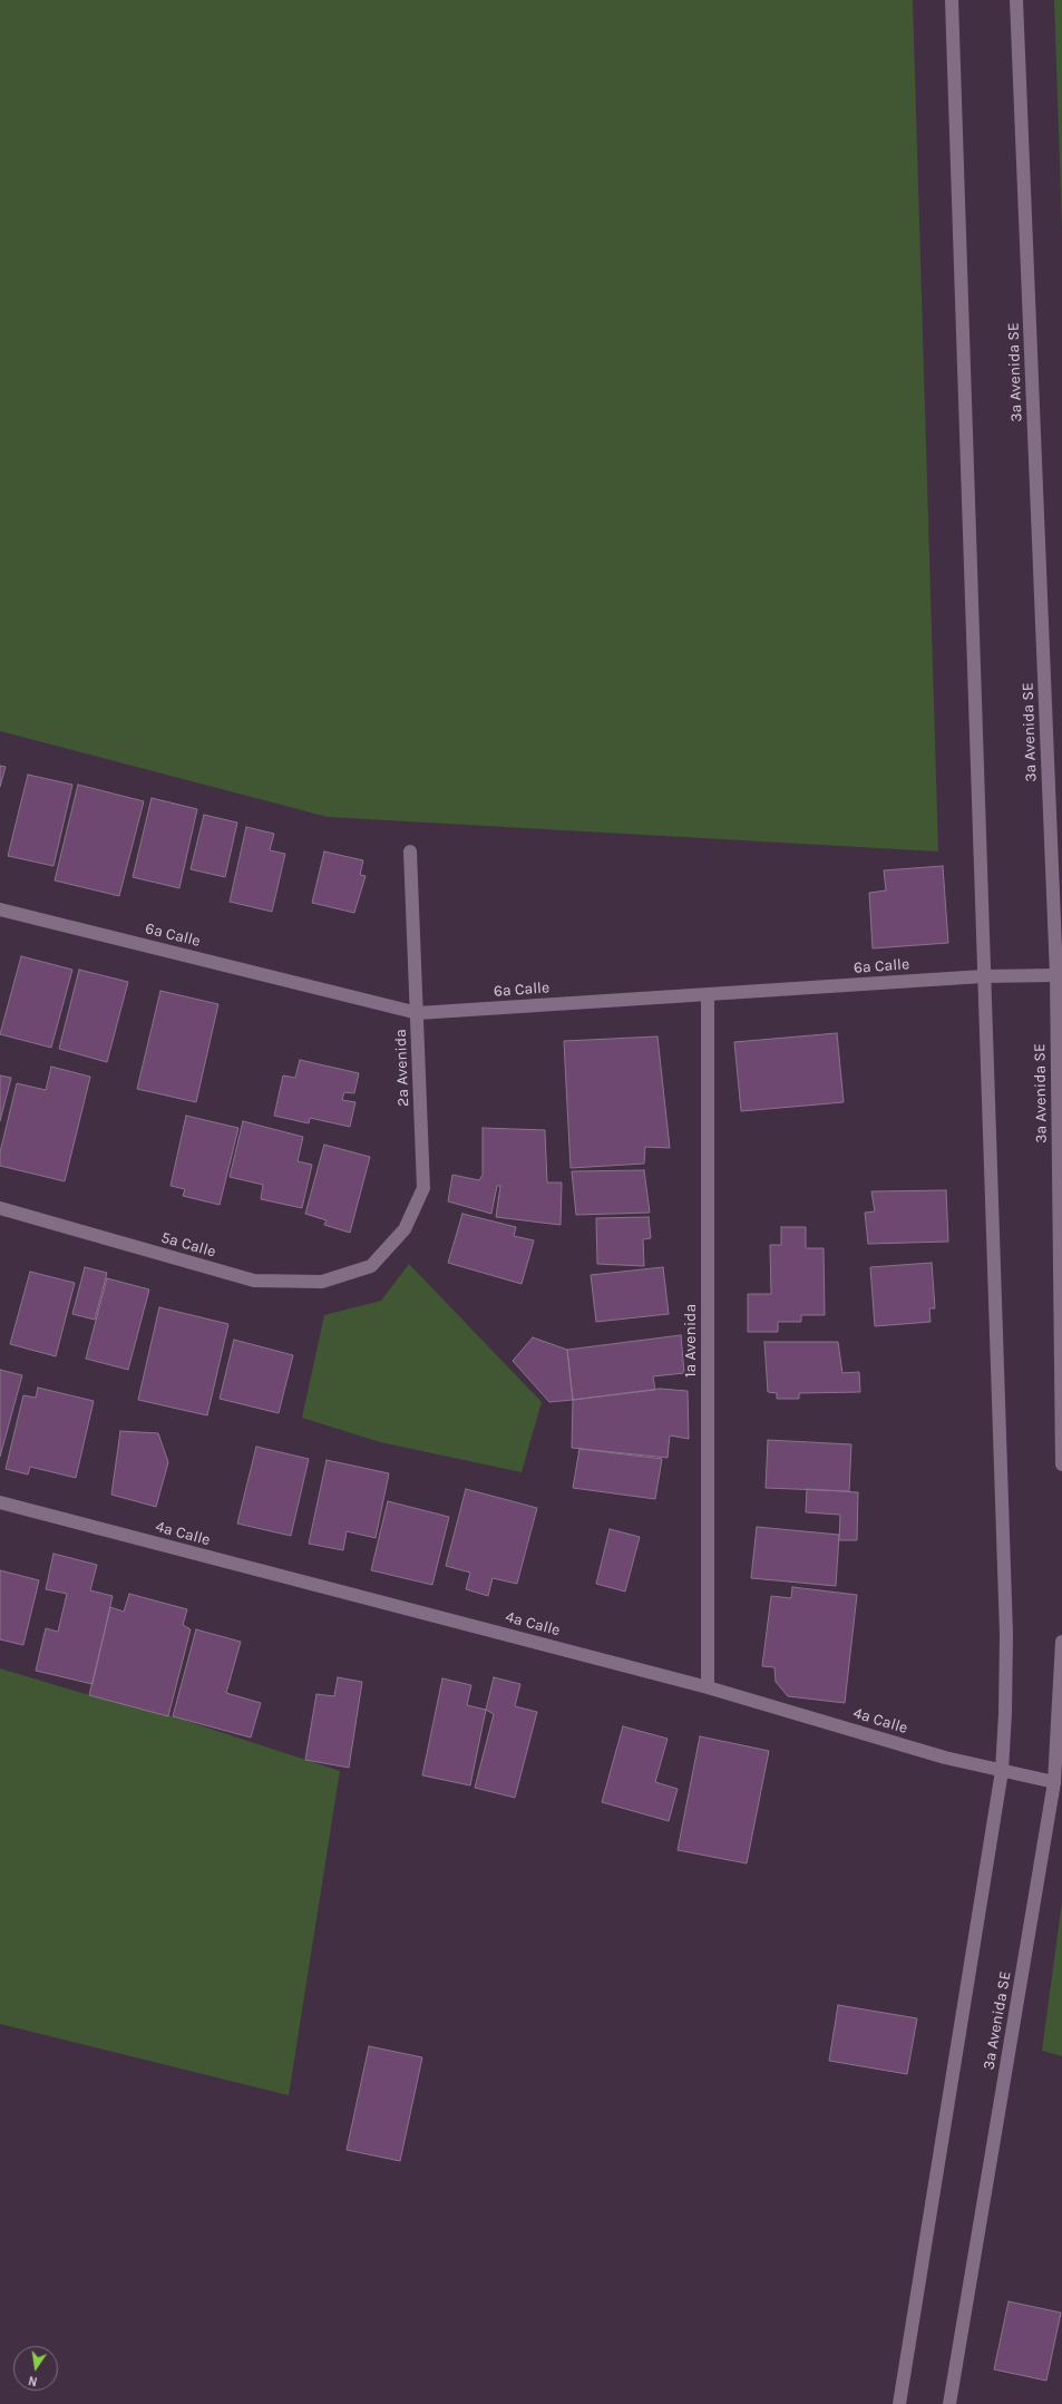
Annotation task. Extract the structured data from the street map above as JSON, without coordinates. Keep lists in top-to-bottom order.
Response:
{
  "streets": {
    "street": [
      "3a Avenida SE",
      "6a Calle",
      "2a Avenida",
      "5a Calle",
      "1a Avenida",
      "4a Calle"
    ]
  },
  "crossings": [
    ["3a Avenida SE", "6a Calle"],
    ["3a Avenida SE", "4a Calle"],
    ["6a Calle", "2a Avenida"],
    ["6a Calle", "1a Avenida"],
    ["2a Avenida", "5a Calle"],
    ["1a Avenida", "4a Calle"]
  ],
  "north": "bottom"
}
